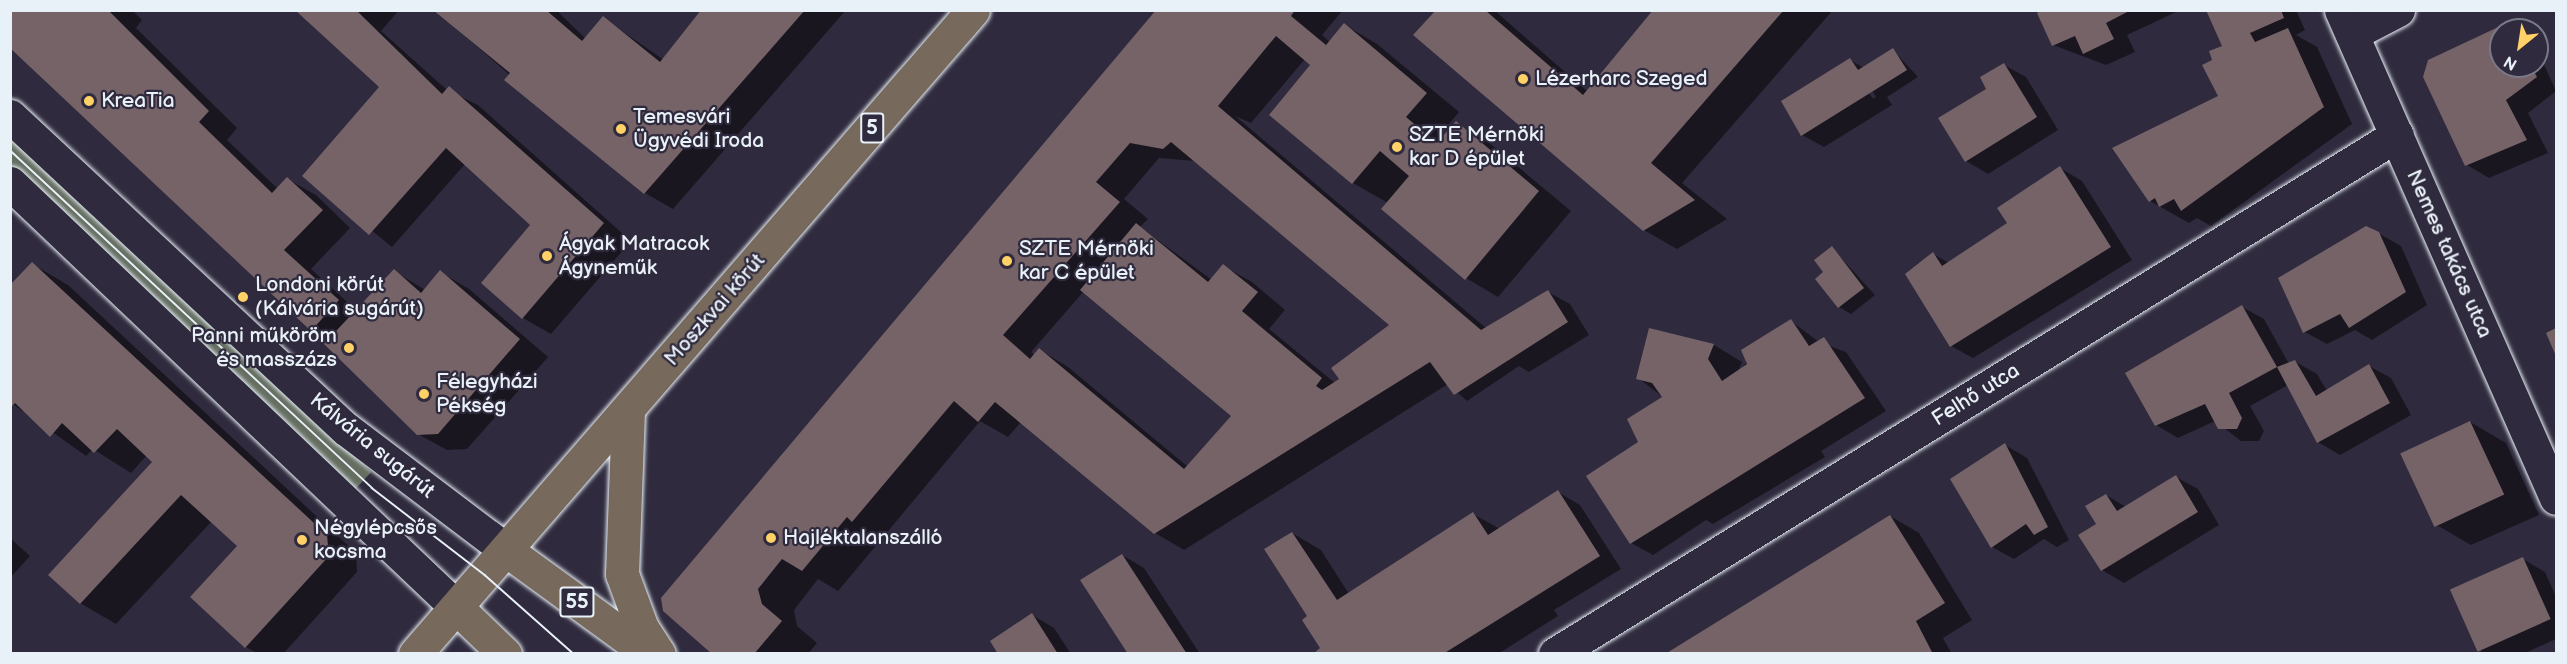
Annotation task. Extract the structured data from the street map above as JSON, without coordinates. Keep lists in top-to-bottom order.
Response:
{
  "streets": {
    "main road": [
      "5",
      "Moszkvai körút",
      "Kálvária sugárút",
      "55"
    ],
    "street": ["Nemes takács utca", "Felhő utca"]
  },
  "crossings": [
    ["5", "Moszkvai körút"],
    ["Nemes takács utca", "Felhő utca"],
    ["Moszkvai körút", "Kálvária sugárút"]
  ],
  "places": [
    "Lézerharc Szeged",
    "KreaTia",
    "Temesvári Ügyvédi Iroda",
    "SZTE Mérnöki kar D épület",
    "Ágyak Matracok Ágyneműk",
    "SZTE Mérnöki kar C épület",
    "Londoni körút (Kálvária sugárút)",
    "Panni műköröm és masszázs",
    "Félegyházi Pékség",
    "Hajléktalanszálló",
    "Négylépcsős kocsma"
  ],
  "north": "bottom left"
}
